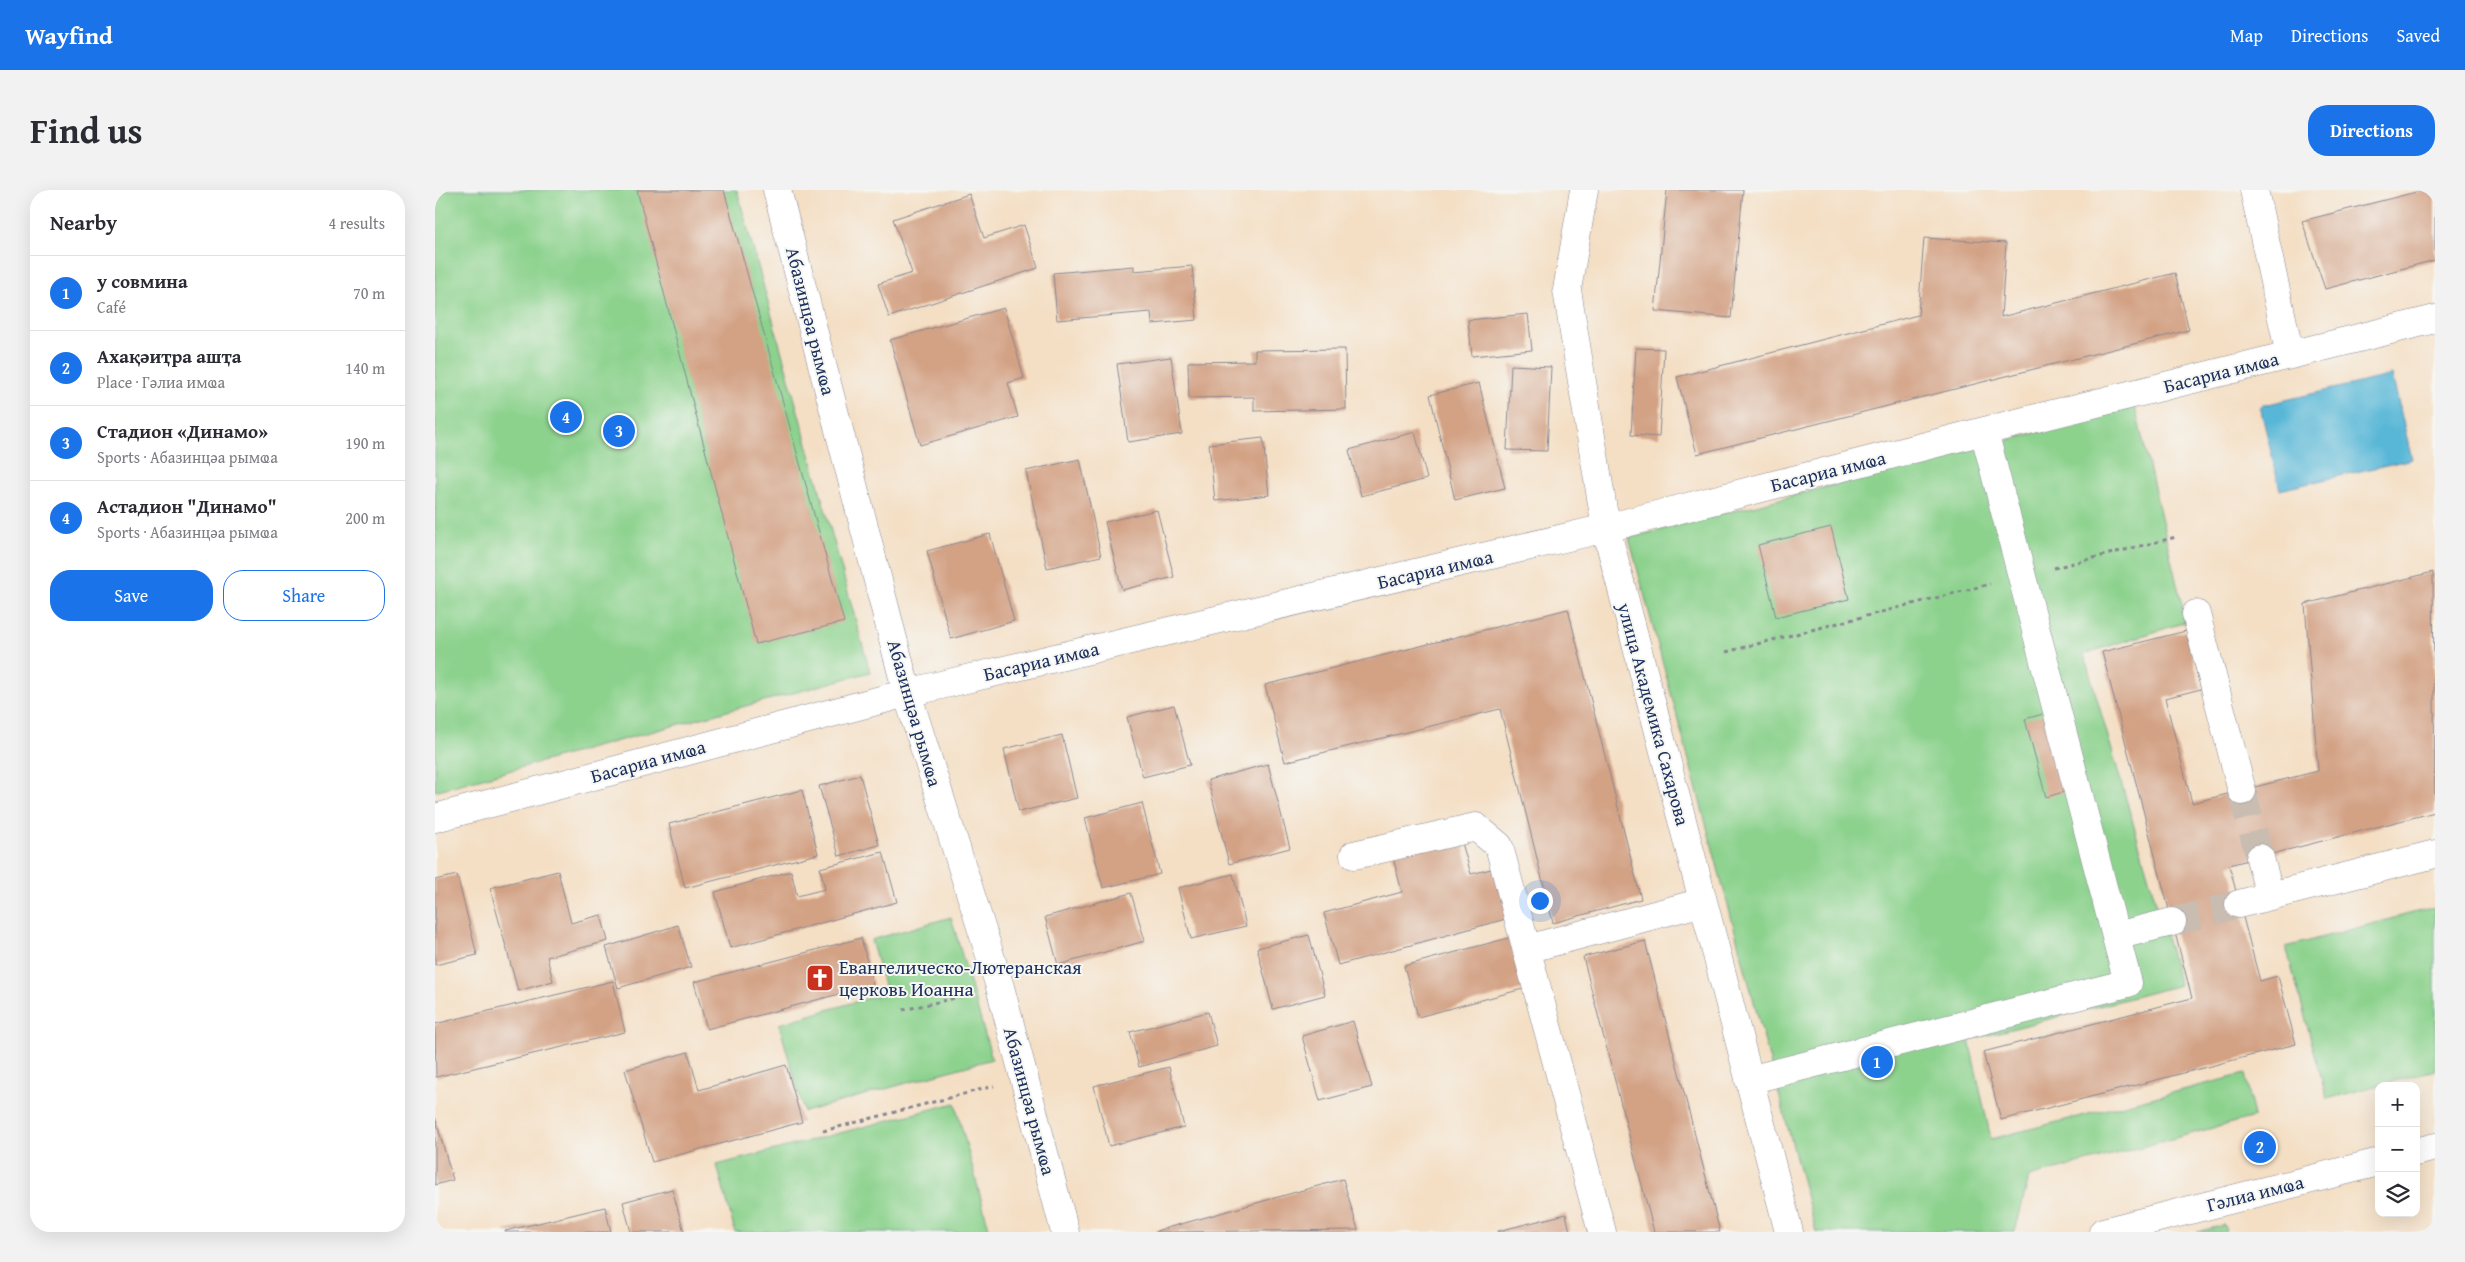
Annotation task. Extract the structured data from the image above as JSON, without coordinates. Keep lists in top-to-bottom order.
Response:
{
  "streets": {
    "street": [
      "Абазинцәа рымҩа",
      "Басариа имҩа",
      "улица Академика Сахарова",
      "Гәлиа имҩа"
    ]
  },
  "crossings": [
    ["Абазинцәа рымҩа", "Басариа имҩа"],
    ["Басариа имҩа", "улица Академика Сахарова"]
  ],
  "places": {
    "church": ["Евангелическо-Лютеранская церковь Иоанна"]
  },
  "page": {
    "header": "Wayfind",
    "nav": ["Map", "Directions", "Saved"],
    "title": "Find us",
    "buttons": [
      "Directions",
      ["Save", "Share"]
    ],
    "heading": ["Nearby", "4 results"],
    "list": [
      {
        "mark": "1",
        "name": "у совмина",
        "note": "Café",
        "value": "70 m"
      },
      {
        "mark": "2",
        "name": "Ахақәиҭра ашҭа",
        "note": "Place · Гәлиа имҩа",
        "value": "140 m"
      },
      {
        "mark": "3",
        "name": "Cтадион «Динамо»",
        "note": "Sports · Абазинцәа рымҩа",
        "value": "190 m"
      },
      {
        "mark": "4",
        "name": "Астадион \"Динамо\"",
        "note": "Sports · Абазинцәа рымҩа",
        "value": "200 m"
      }
    ],
    "pins": [
      "4",
      "3",
      "1",
      "2"
    ],
    "map_buttons": ["+", "−"]
  }
}
